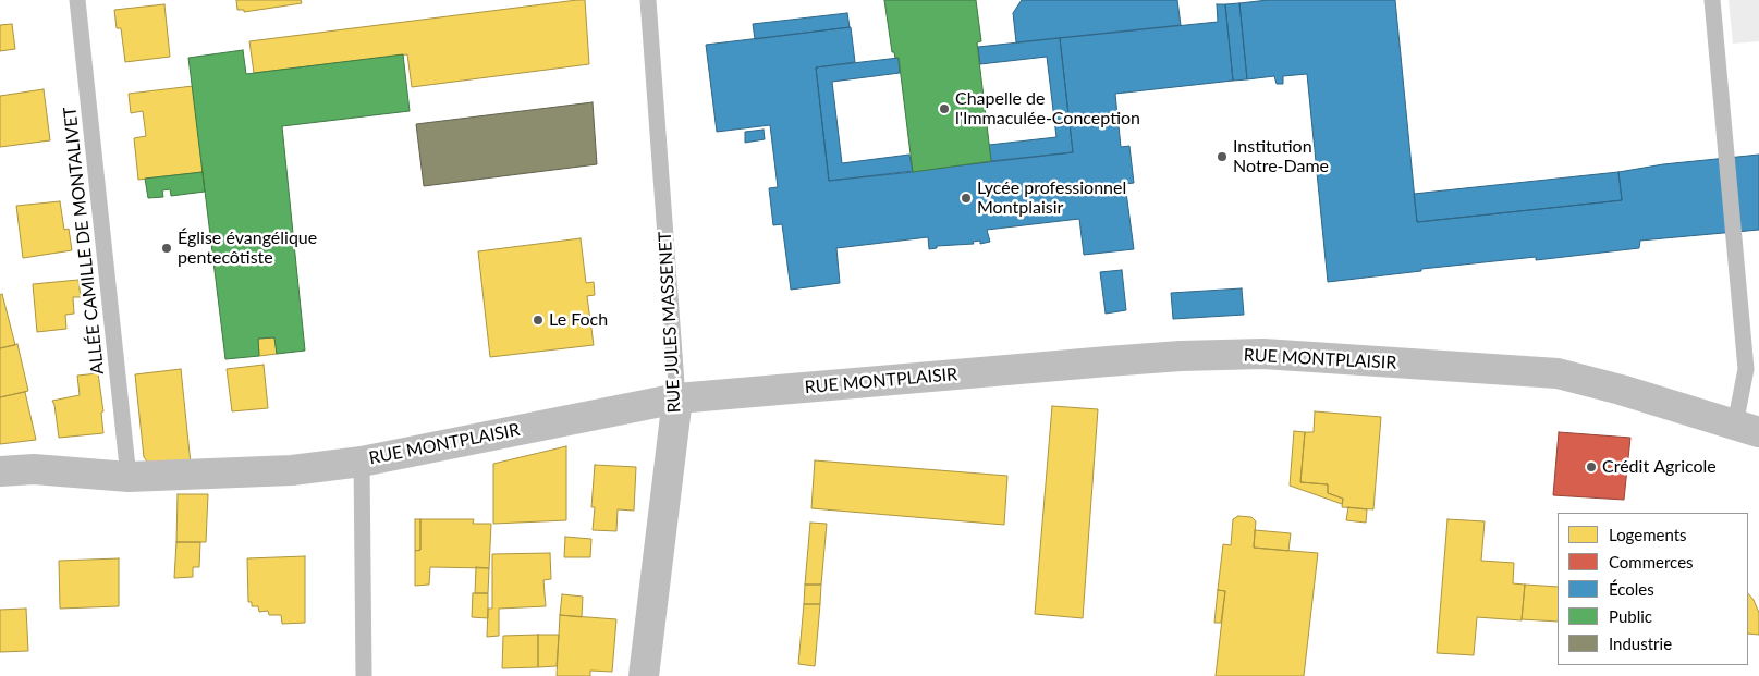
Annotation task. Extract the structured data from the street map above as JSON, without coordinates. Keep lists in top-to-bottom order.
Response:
{
  "streets": {
    "street": ["RUE JULES MASSENET", "RUE MONTPLAISIR"],
    "lane": ["ALLÉE CAMILLE DE MONTALIVET"]
  },
  "crossings": [
    ["ALLÉE CAMILLE DE MONTALIVET", "RUE MONTPLAISIR"],
    ["RUE JULES MASSENET", "RUE MONTPLAISIR"]
  ],
  "places": [
    "Chapelle de l'Immaculée-Conception",
    "Institution Notre-Dame",
    "Lycée professionnel Montplaisir",
    "Église évangélique pentecôtiste",
    "Le Foch",
    "Crédit Agricole"
  ],
  "legend": [
    "Logements",
    "Commerces",
    "Écoles",
    "Public",
    "Industrie"
  ]
}
